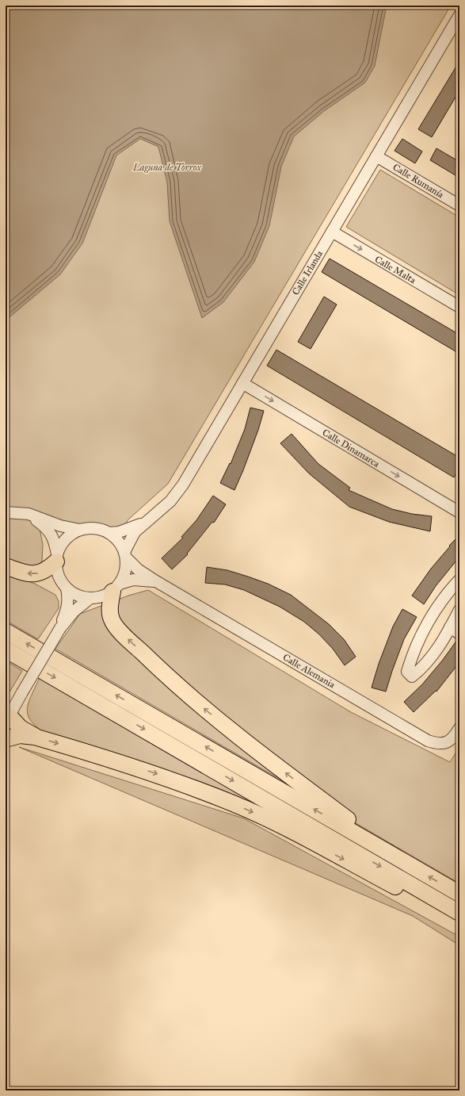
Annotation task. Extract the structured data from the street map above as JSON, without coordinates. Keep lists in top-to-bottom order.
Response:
{
  "streets": {
    "street": [
      "Calle Rumanía",
      "Calle Malta",
      "Calle Irlanda",
      "Calle Dinamarca",
      "Calle Alemania"
    ]
  },
  "crossings": [
    ["Calle Rumanía", "Calle Irlanda"],
    ["Calle Malta", "Calle Irlanda"],
    ["Calle Irlanda", "Calle Dinamarca"],
    ["Calle Irlanda", "Calle Alemania"]
  ],
  "one_way": ["Calle Malta", "Calle Dinamarca"],
  "parks": ["Laguna de Torrox"]
}
